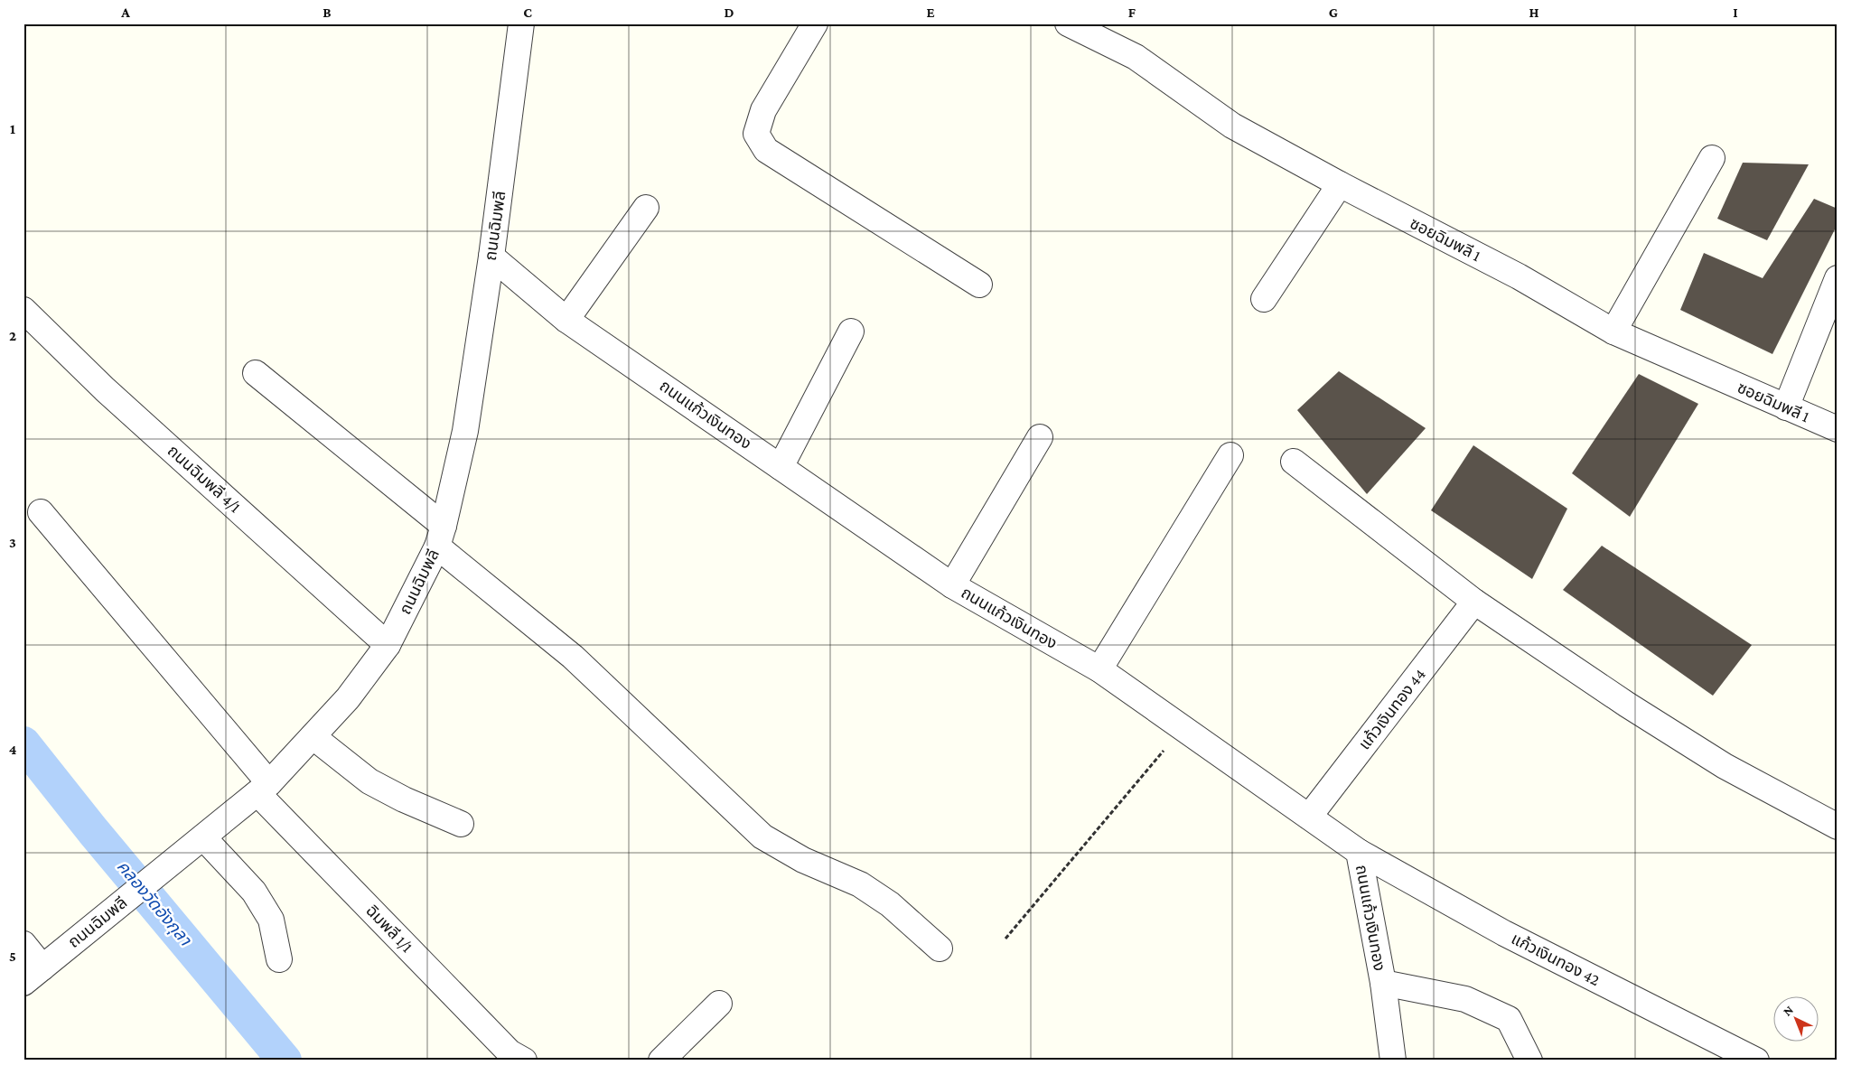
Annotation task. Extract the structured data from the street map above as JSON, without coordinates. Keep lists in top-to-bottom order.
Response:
{
  "streets": {
    "street": [
      "ถนนฉิมพลี",
      "ซอยฉิมพลี 1",
      "ถนนแก้วเงินทอง",
      "ถนนฉิมพลี 4/1",
      "แก้วเงินทอง 44",
      "ฉิมพลี 1/1",
      "แก้วเงินทอง 42"
    ]
  },
  "crossings": [
    ["ถนนฉิมพลี", "ถนนแก้วเงินทอง"],
    ["ถนนฉิมพลี", "ถนนฉิมพลี 4/1"],
    ["ถนนฉิมพลี", "ฉิมพลี 1/1"],
    ["ถนนแก้วเงินทอง", "แก้วเงินทอง 44"],
    ["ถนนแก้วเงินทอง", "แก้วเงินทอง 42"]
  ],
  "water": ["คลองวัดอังกุลา"],
  "north": "top left",
  "grid": {
    "columns": [
      "A",
      "B",
      "C",
      "D",
      "E",
      "F",
      "G",
      "H",
      "I"
    ],
    "rows": [
      "1",
      "2",
      "3",
      "4",
      "5"
    ]
  }
}
